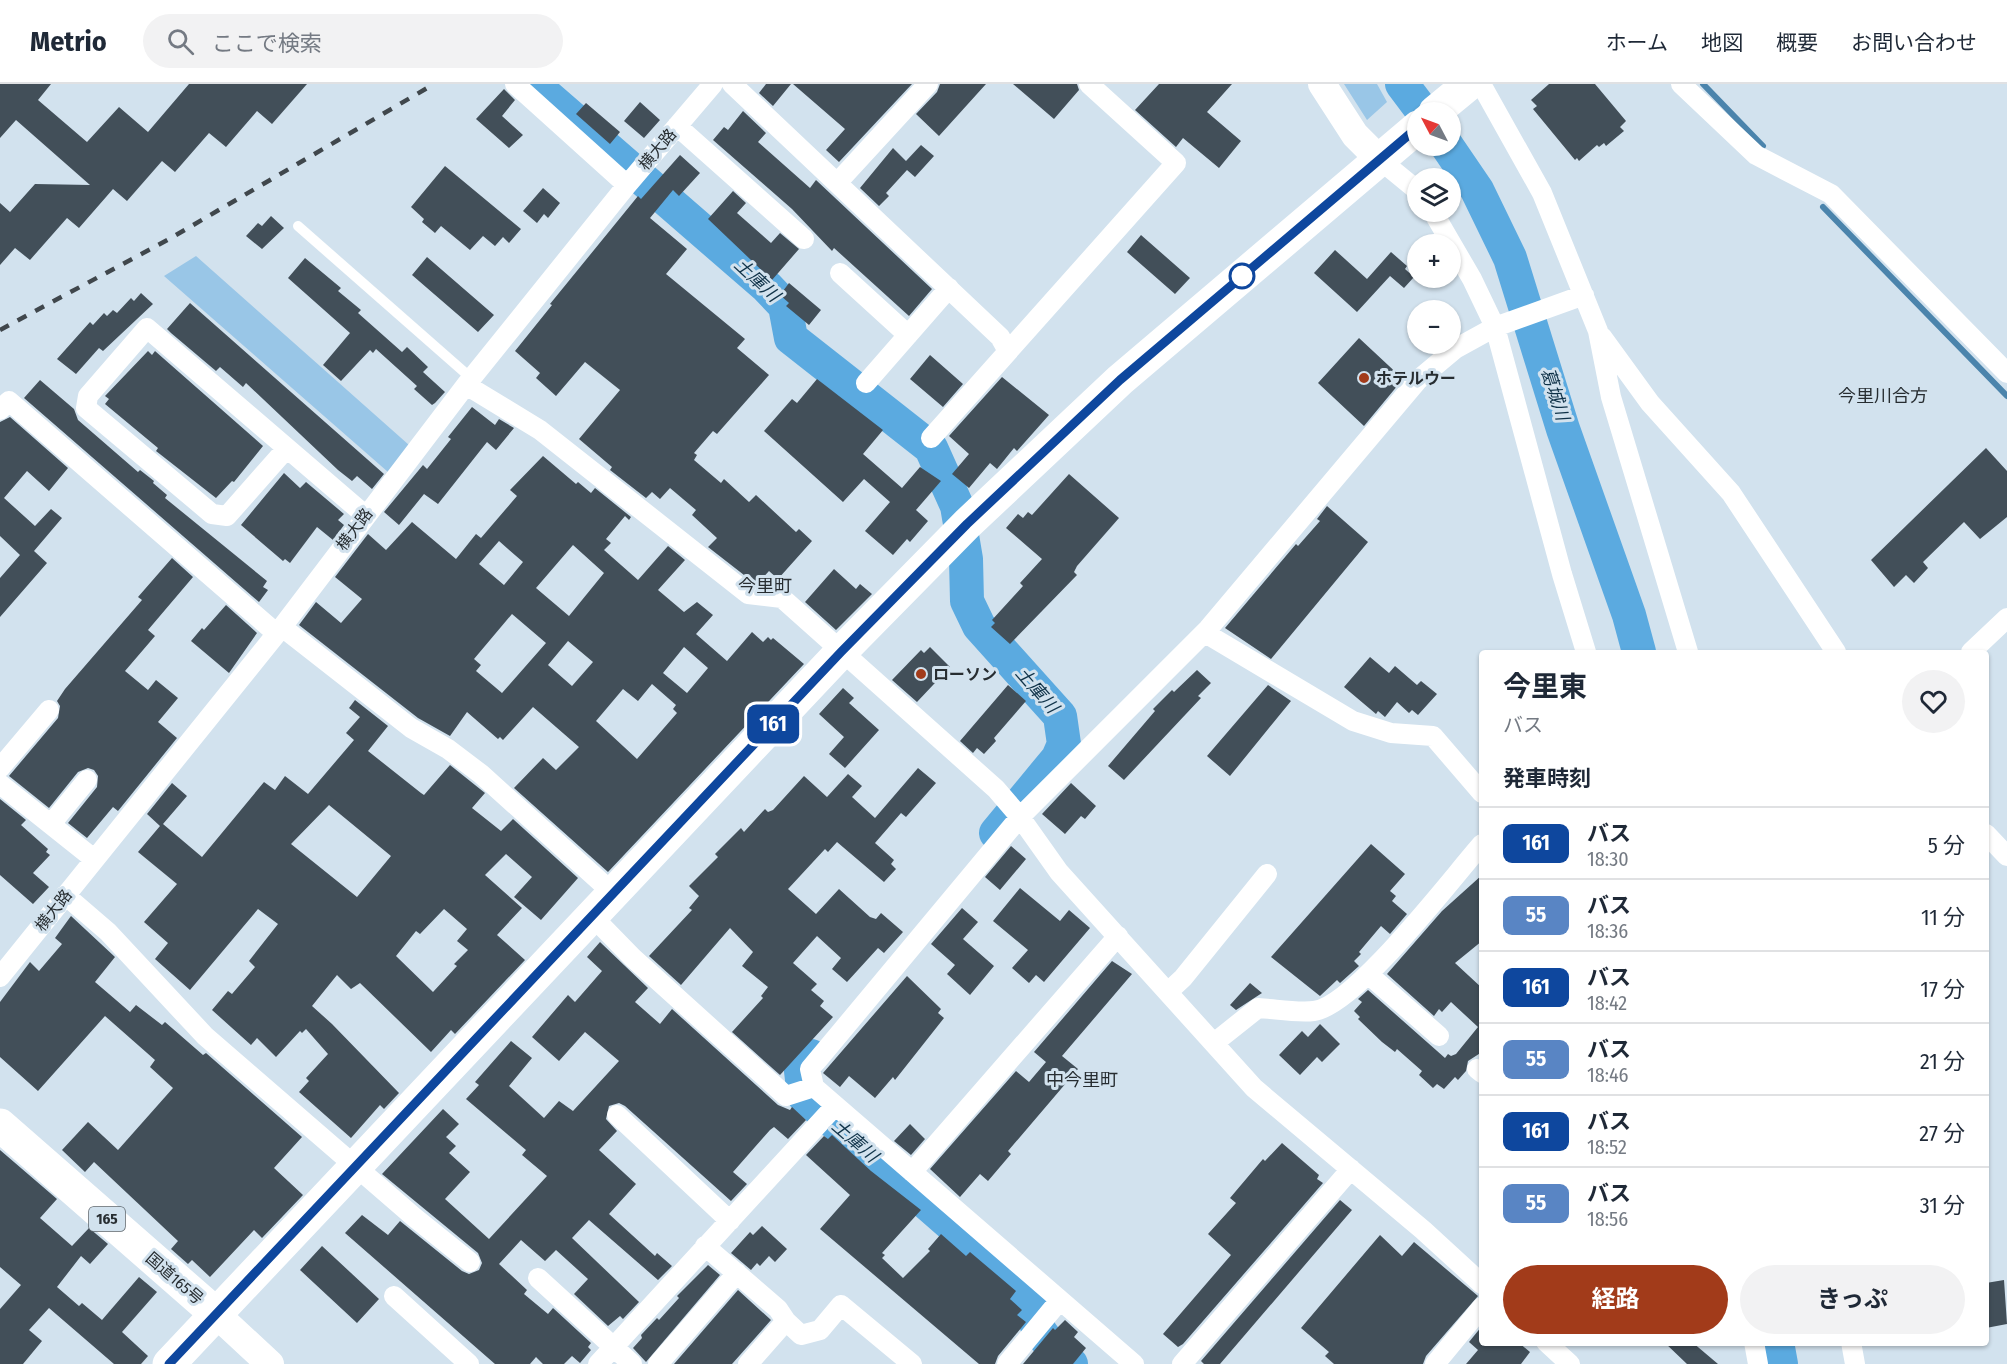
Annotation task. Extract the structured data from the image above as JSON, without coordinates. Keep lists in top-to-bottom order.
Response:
{
  "streets": {
    "highway": ["165", "国道165号"],
    "street": ["横大路"]
  },
  "districts": ["今里川合方", "今里町", "中今里町"],
  "water": ["土庫川", "葛城川"],
  "places": ["ホテルウー", "ローソン"],
  "lines": ["bus line 161"],
  "north": "top left",
  "page": {
    "header": "Metrio",
    "search": "ここで検索",
    "nav": [
      "ホーム",
      "地図",
      "概要",
      "お問い合わせ"
    ],
    "on_map": "161",
    "map_buttons": ["+", "−"],
    "heading": [
      ["今里東", "バス"],
      "発車時刻"
    ],
    "list": [
      {
        "mark": "161",
        "name": "バス",
        "note": "18:30",
        "value": "5 分"
      },
      {
        "mark": "55",
        "name": "バス",
        "note": "18:36",
        "value": "11 分"
      },
      {
        "mark": "161",
        "name": "バス",
        "note": "18:42",
        "value": "17 分"
      },
      {
        "mark": "55",
        "name": "バス",
        "note": "18:46",
        "value": "21 分"
      },
      {
        "mark": "161",
        "name": "バス",
        "note": "18:52",
        "value": "27 分"
      },
      {
        "mark": "55",
        "name": "バス",
        "note": "18:56",
        "value": "31 分"
      }
    ],
    "buttons": ["経路", "きっぷ"]
  }
}
